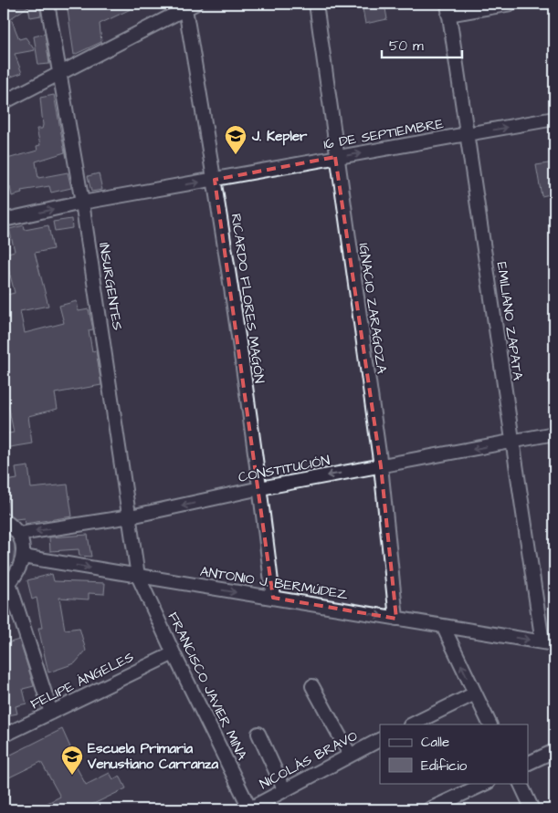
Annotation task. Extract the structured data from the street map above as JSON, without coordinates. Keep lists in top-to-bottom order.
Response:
{
  "streets": {
    "street": [
      "16 DE SEPTIEMBRE",
      "INSURGENTES",
      "RICARDO FLORES MAGÓN",
      "IGNACIO ZARAGOZA",
      "EMILIANO ZAPATA",
      "CONSTITUCIÓN",
      "ANTONIO J. BERMÚDEZ",
      "FELIPE ÁNGELES",
      "FRANCISCO JAVIER MINA",
      "NICOLÁS BRAVO"
    ]
  },
  "crossings": [
    ["16 DE SEPTIEMBRE", "INSURGENTES"],
    ["16 DE SEPTIEMBRE", "RICARDO FLORES MAGÓN"],
    ["16 DE SEPTIEMBRE", "IGNACIO ZARAGOZA"],
    ["16 DE SEPTIEMBRE", "EMILIANO ZAPATA"],
    ["INSURGENTES", "CONSTITUCIÓN"],
    ["INSURGENTES", "ANTONIO J. BERMÚDEZ"],
    ["INSURGENTES", "FRANCISCO JAVIER MINA"],
    ["RICARDO FLORES MAGÓN", "CONSTITUCIÓN"],
    ["RICARDO FLORES MAGÓN", "ANTONIO J. BERMÚDEZ"],
    ["IGNACIO ZARAGOZA", "CONSTITUCIÓN"],
    ["IGNACIO ZARAGOZA", "ANTONIO J. BERMÚDEZ"],
    ["EMILIANO ZAPATA", "CONSTITUCIÓN"],
    ["EMILIANO ZAPATA", "ANTONIO J. BERMÚDEZ"],
    ["ANTONIO J. BERMÚDEZ", "FRANCISCO JAVIER MINA"],
    ["FELIPE ÁNGELES", "FRANCISCO JAVIER MINA"],
    ["FRANCISCO JAVIER MINA", "NICOLÁS BRAVO"]
  ],
  "one_way": ["16 DE SEPTIEMBRE", "CONSTITUCIÓN", "ANTONIO J. BERMÚDEZ"],
  "places": {
    "school or university": ["J. Kepler", "Escuela Primaria Venustiano Carranza"]
  },
  "legend": ["Calle", "Edificio"],
  "scale_bar": "50 m"
}
